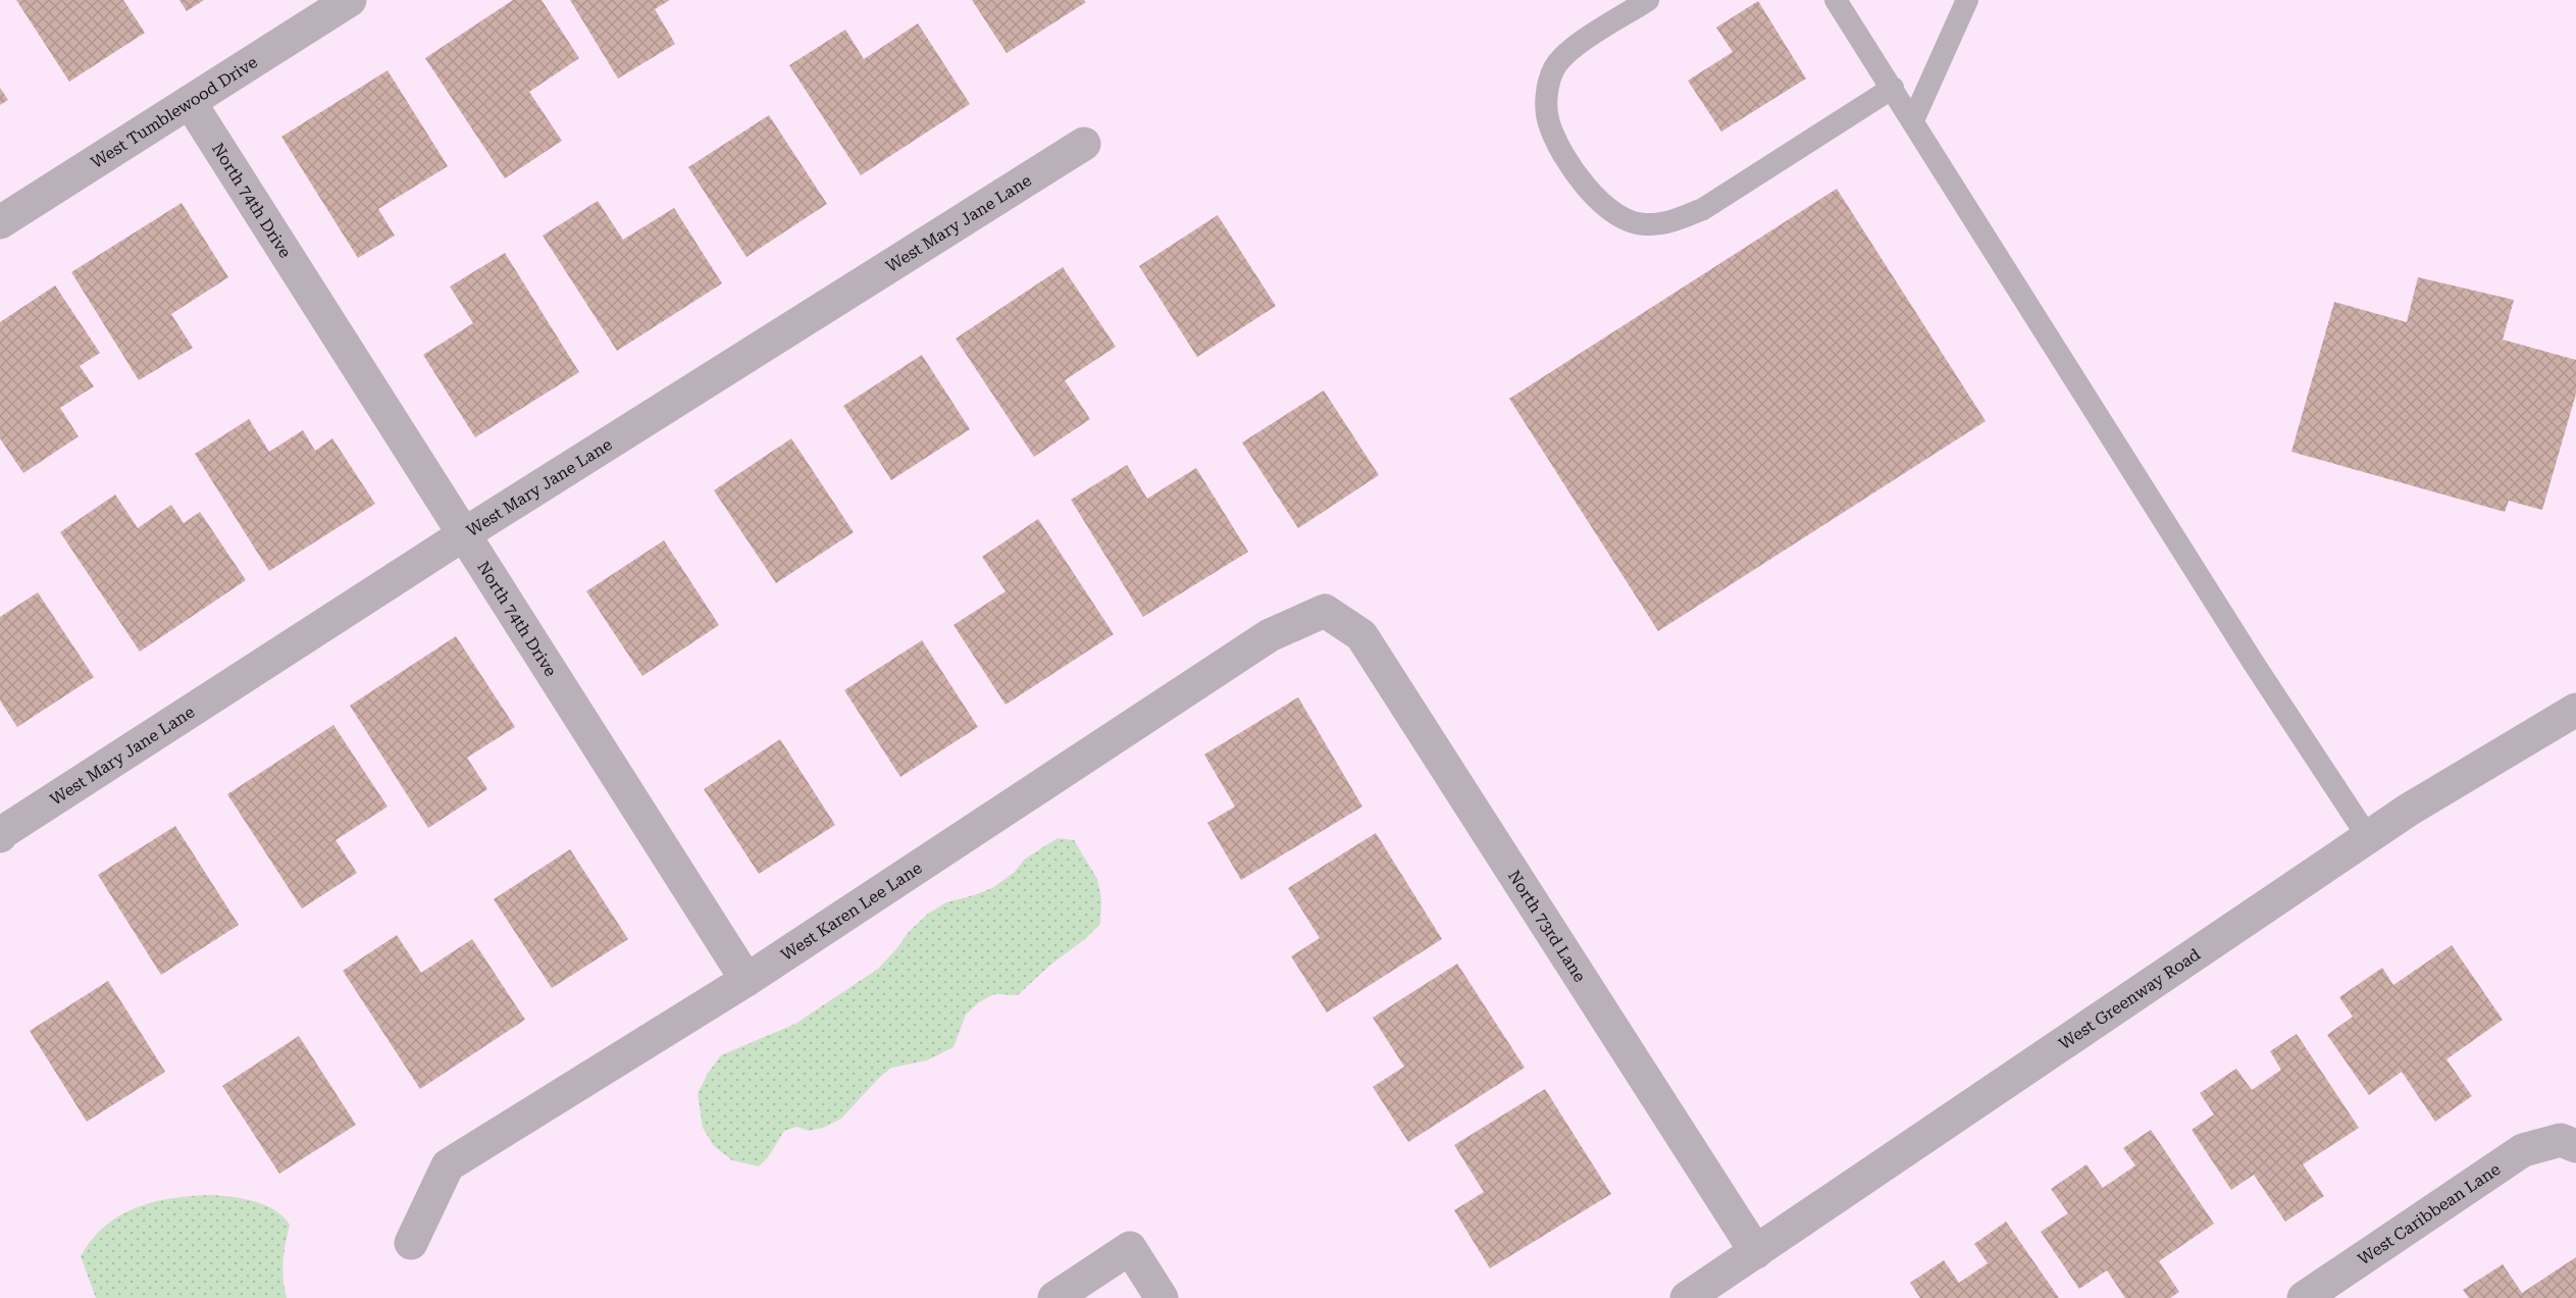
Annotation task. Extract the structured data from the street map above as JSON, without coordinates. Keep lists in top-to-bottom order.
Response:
{
  "streets": {
    "street": [
      "West Tumblewood Drive",
      "North 74th Drive",
      "West Mary Jane Lane",
      "West Karen Lee Lane",
      "North 73rd Lane",
      "West Greenway Road",
      "West Caribbean Lane"
    ]
  },
  "crossings": [
    ["West Tumblewood Drive", "North 74th Drive"],
    ["North 74th Drive", "West Mary Jane Lane"],
    ["North 74th Drive", "West Karen Lee Lane"],
    ["West Karen Lee Lane", "North 73rd Lane"],
    ["North 73rd Lane", "West Greenway Road"]
  ]
}
